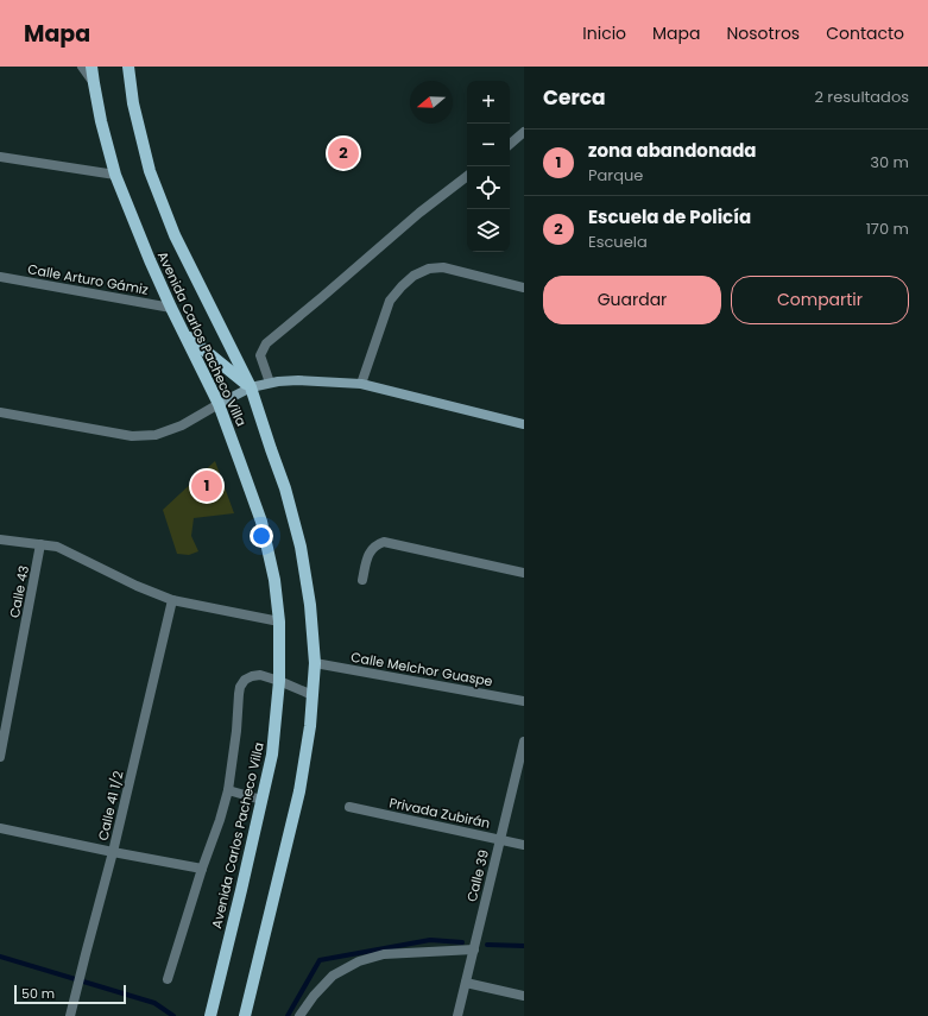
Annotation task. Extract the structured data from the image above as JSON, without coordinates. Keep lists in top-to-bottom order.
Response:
{
  "streets": {
    "main road": ["Avenida Carlos Pacheco Villa"],
    "street": [
      "Calle Arturo Gámiz",
      "Calle 43",
      "Calle Melchor Guaspe",
      "Calle 41 1/2",
      "Privada Zubirán",
      "Calle 39"
    ]
  },
  "crossings": [
    ["Calle Arturo Gámiz", "Avenida Carlos Pacheco Villa"],
    ["Avenida Carlos Pacheco Villa", "Calle Melchor Guaspe"],
    ["Privada Zubirán", "Calle 39"]
  ],
  "scale_bar": "50 m",
  "north": "left",
  "page": {
    "header": "Mapa",
    "nav": [
      "Inicio",
      "Mapa",
      "Nosotros",
      "Contacto"
    ],
    "heading": ["Cerca", "2 resultados"],
    "map_buttons": ["+", "−"],
    "list": [
      {
        "mark": "1",
        "name": "zona abandonada",
        "note": "Parque",
        "value": "30 m"
      },
      {
        "mark": "2",
        "name": "Escuela de Policía",
        "note": "Escuela",
        "value": "170 m"
      }
    ],
    "pins": ["2", "1"],
    "buttons": ["Guardar", "Compartir"],
    "scale": "50 m"
  }
}
